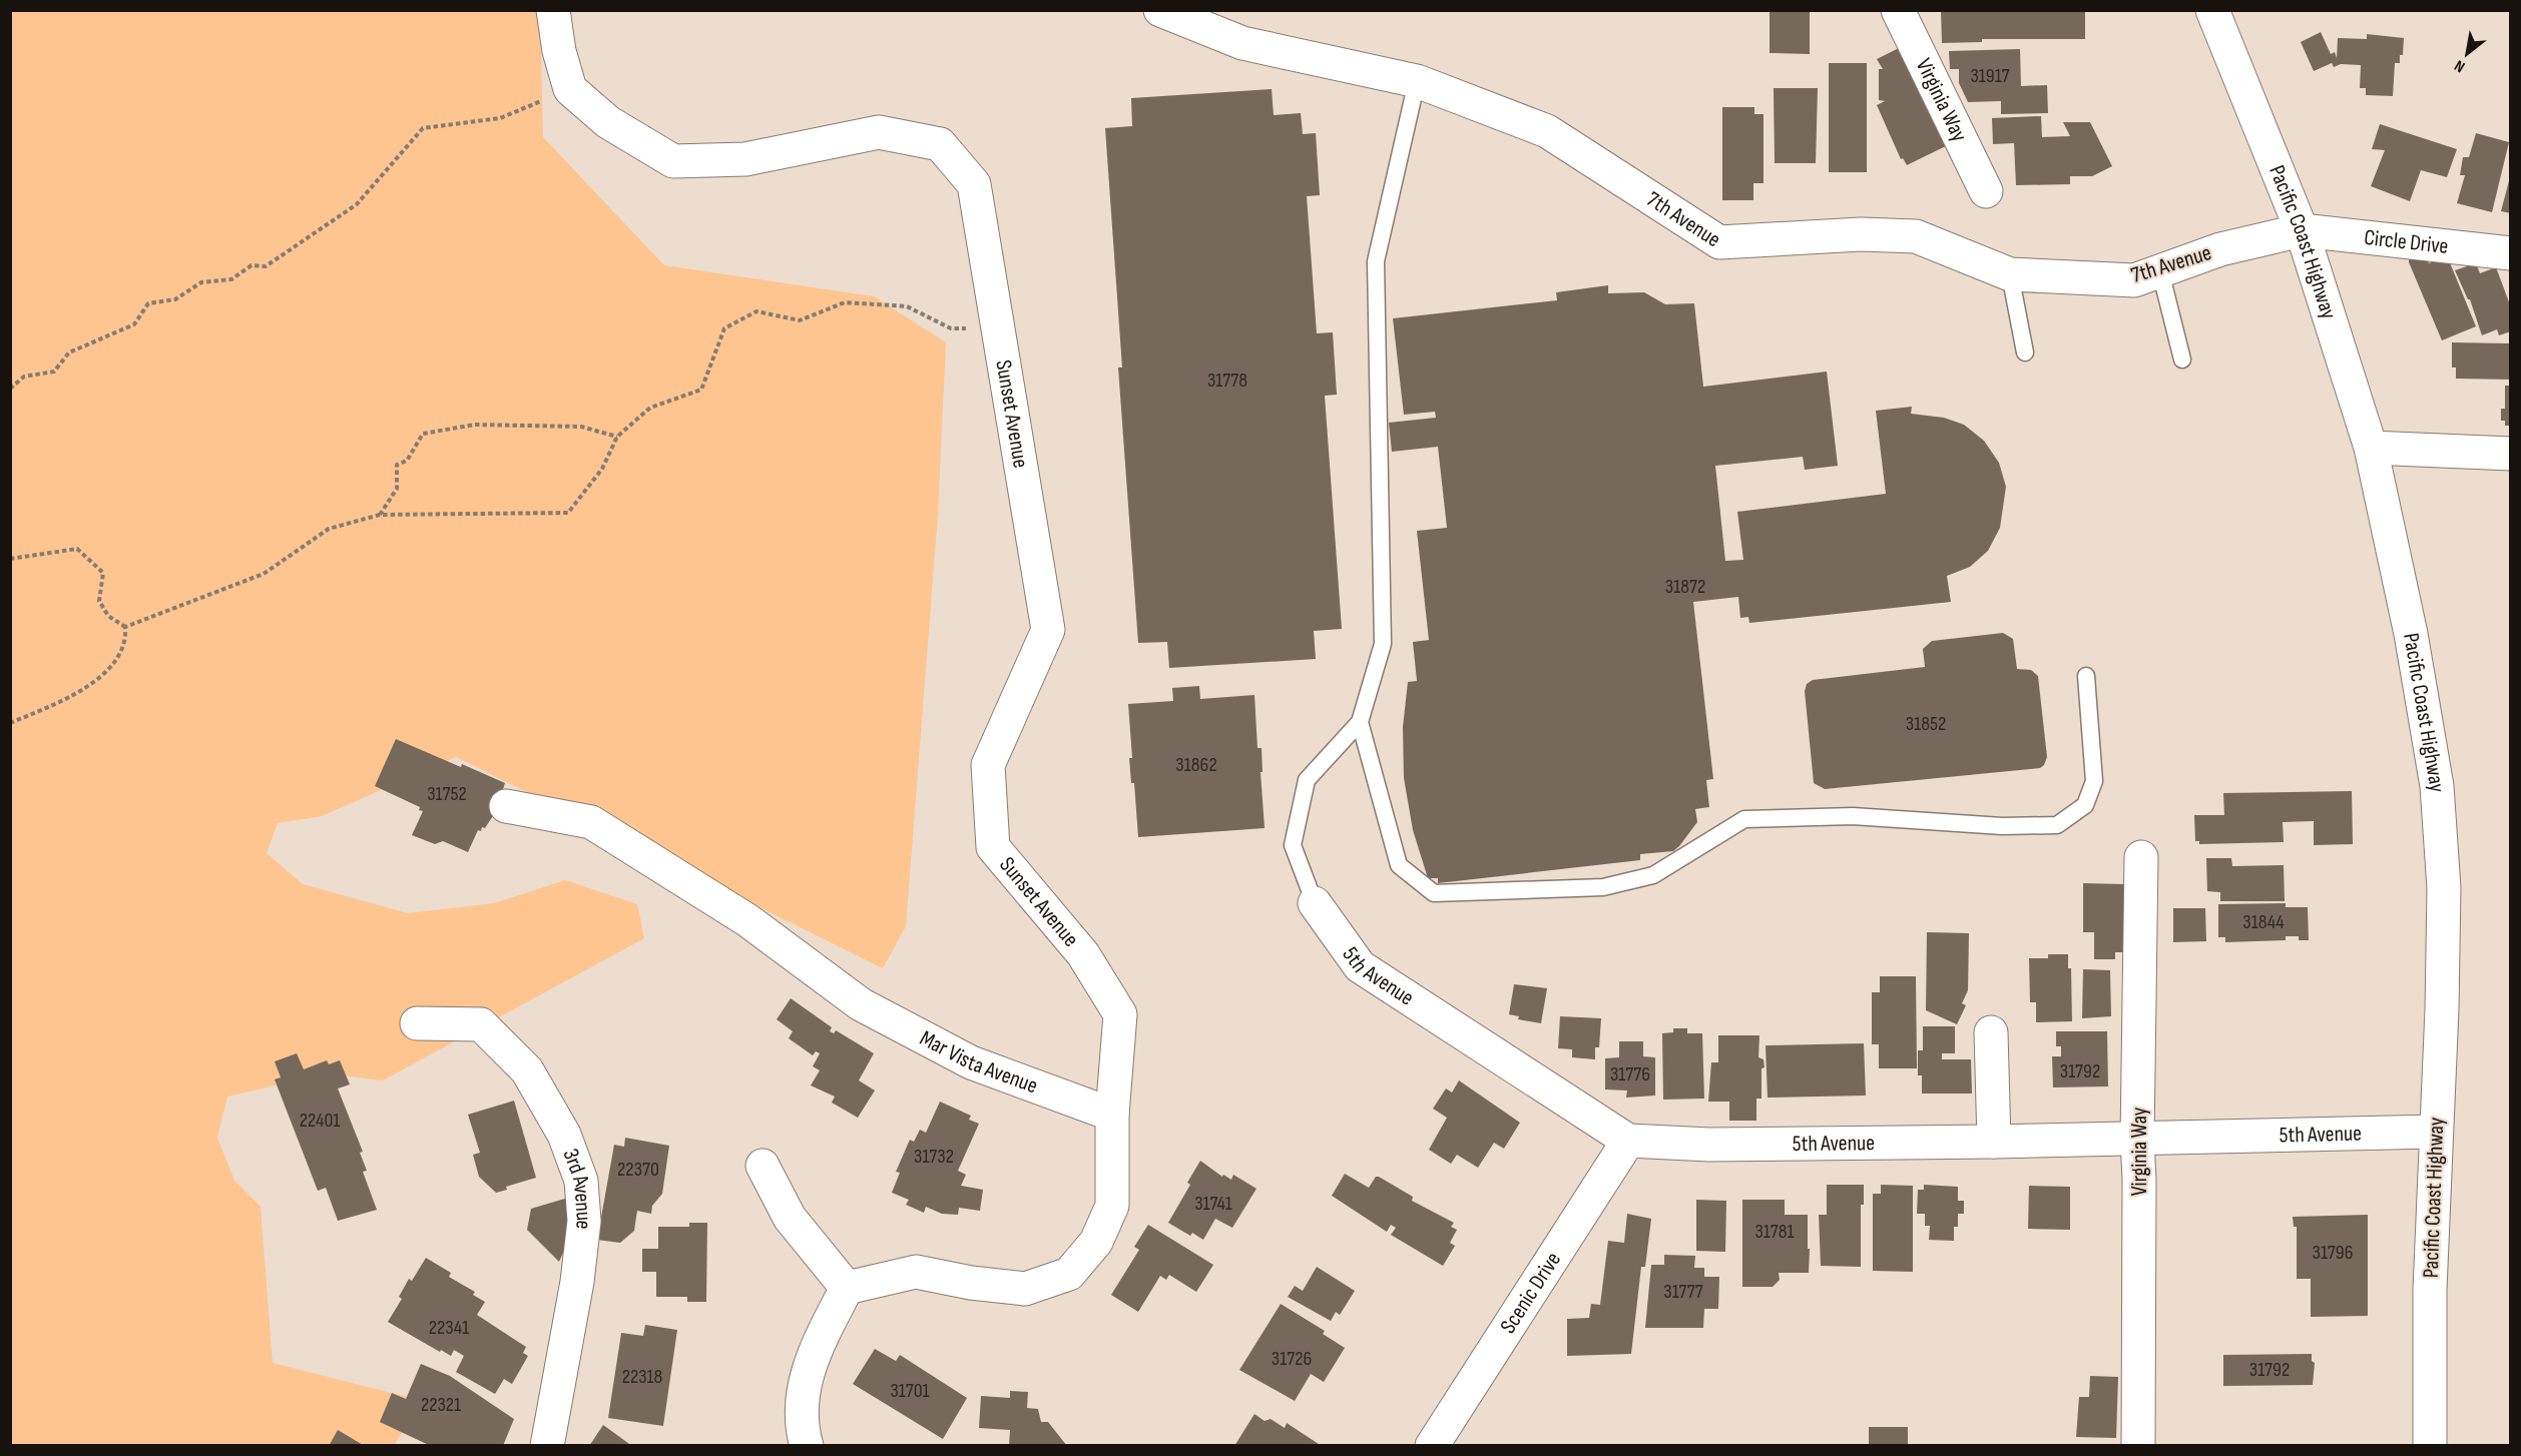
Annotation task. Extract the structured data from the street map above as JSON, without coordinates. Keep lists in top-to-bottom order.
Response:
{
  "streets": {
    "main road": [
      "Virginia Way",
      "7th Avenue",
      "Circle Drive",
      "Pacific Coast Highway",
      "Sunset Avenue",
      "5th Avenue",
      "Mar Vista Avenue",
      "3rd Avenue",
      "Scenic Drive"
    ]
  },
  "crossings": [
    ["Virginia Way", "5th Avenue"],
    ["7th Avenue", "Circle Drive"],
    ["7th Avenue", "Pacific Coast Highway"],
    ["Circle Drive", "Pacific Coast Highway"],
    ["Pacific Coast Highway", "5th Avenue"],
    ["Sunset Avenue", "Mar Vista Avenue"],
    ["5th Avenue", "Scenic Drive"]
  ],
  "house_numbers": [
    "31917",
    "31778",
    "31872",
    "31852",
    "31862",
    "31752",
    "31844",
    "31792",
    "31776",
    "22401",
    "31732",
    "22370",
    "31741",
    "31781",
    "31796",
    "31777",
    "22341",
    "31726",
    "31792",
    "22318",
    "31701",
    "22321"
  ],
  "north": "bottom left"
}
